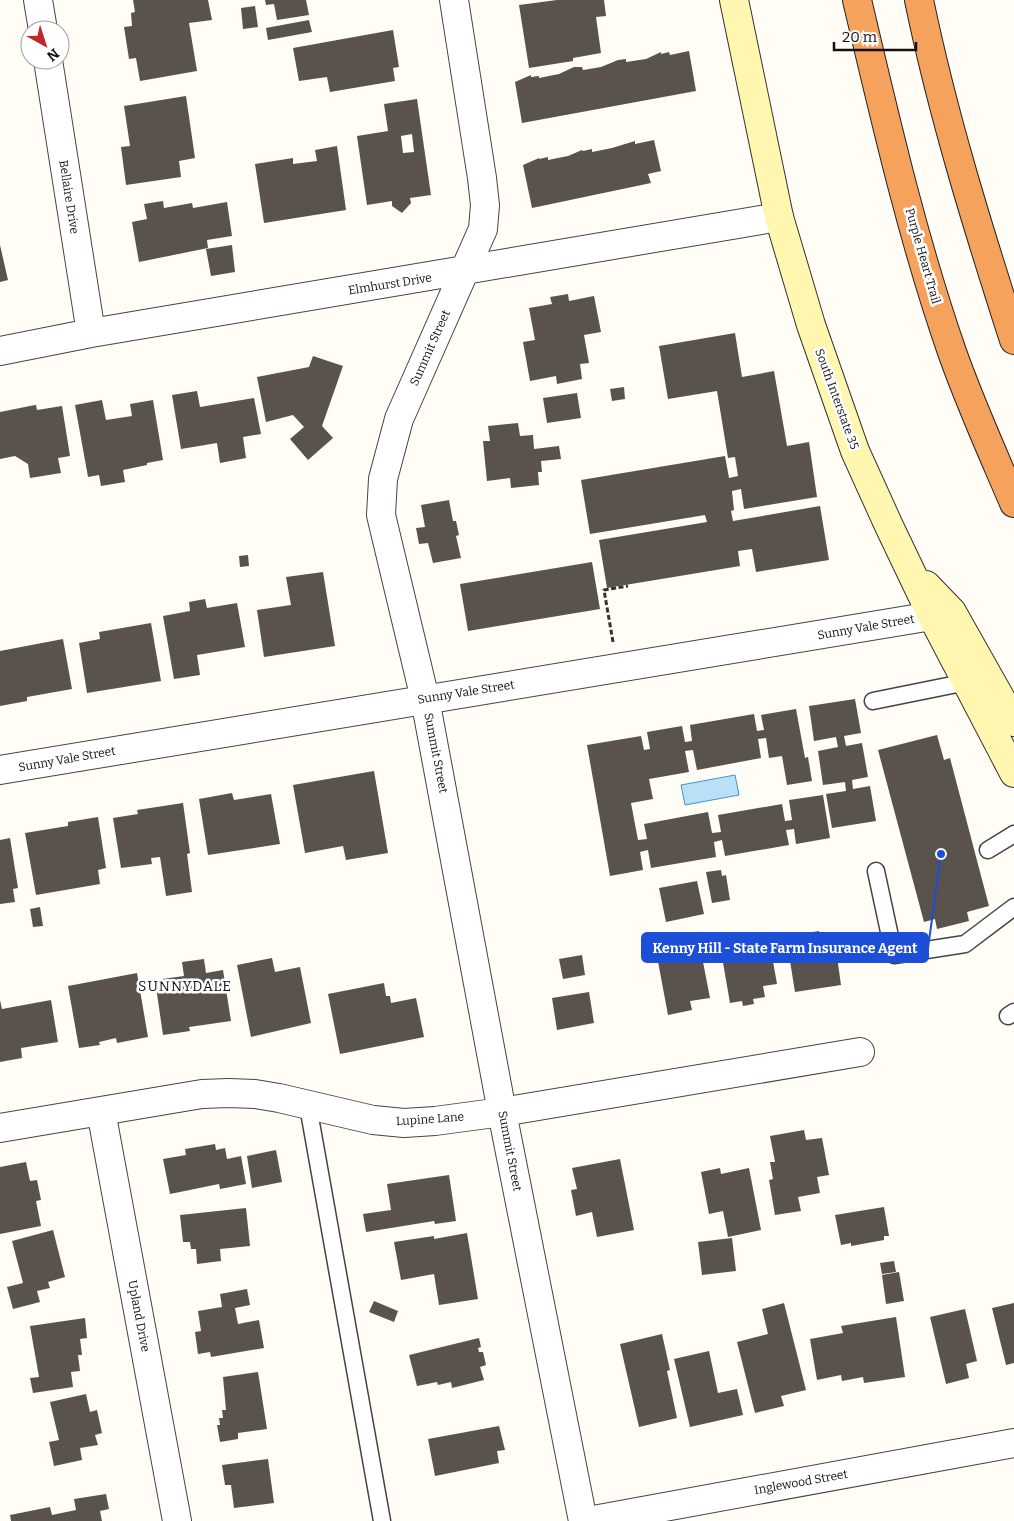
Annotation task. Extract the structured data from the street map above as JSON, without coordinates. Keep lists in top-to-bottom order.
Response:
{
  "streets": {
    "highway": ["Purple Heart Trail"],
    "main road": ["South Interstate 35"],
    "street": [
      "Bellaire Drive",
      "Elmhurst Drive",
      "Summit Street",
      "Sunny Vale Street",
      "Lupine Lane",
      "Upland Drive",
      "Inglewood Street"
    ]
  },
  "crossings": [
    ["Bellaire Drive", "Elmhurst Drive"],
    ["Elmhurst Drive", "Summit Street"],
    ["Elmhurst Drive", "South Interstate 35"],
    ["Summit Street", "Sunny Vale Street"],
    ["Summit Street", "Lupine Lane"],
    ["South Interstate 35", "Sunny Vale Street"],
    ["Lupine Lane", "Upland Drive"]
  ],
  "districts": ["SUNNYDALE"],
  "places": ["Kenny Hill - State Farm Insurance Agent"],
  "scale_bar": "20 m",
  "north": "bottom right"
}
